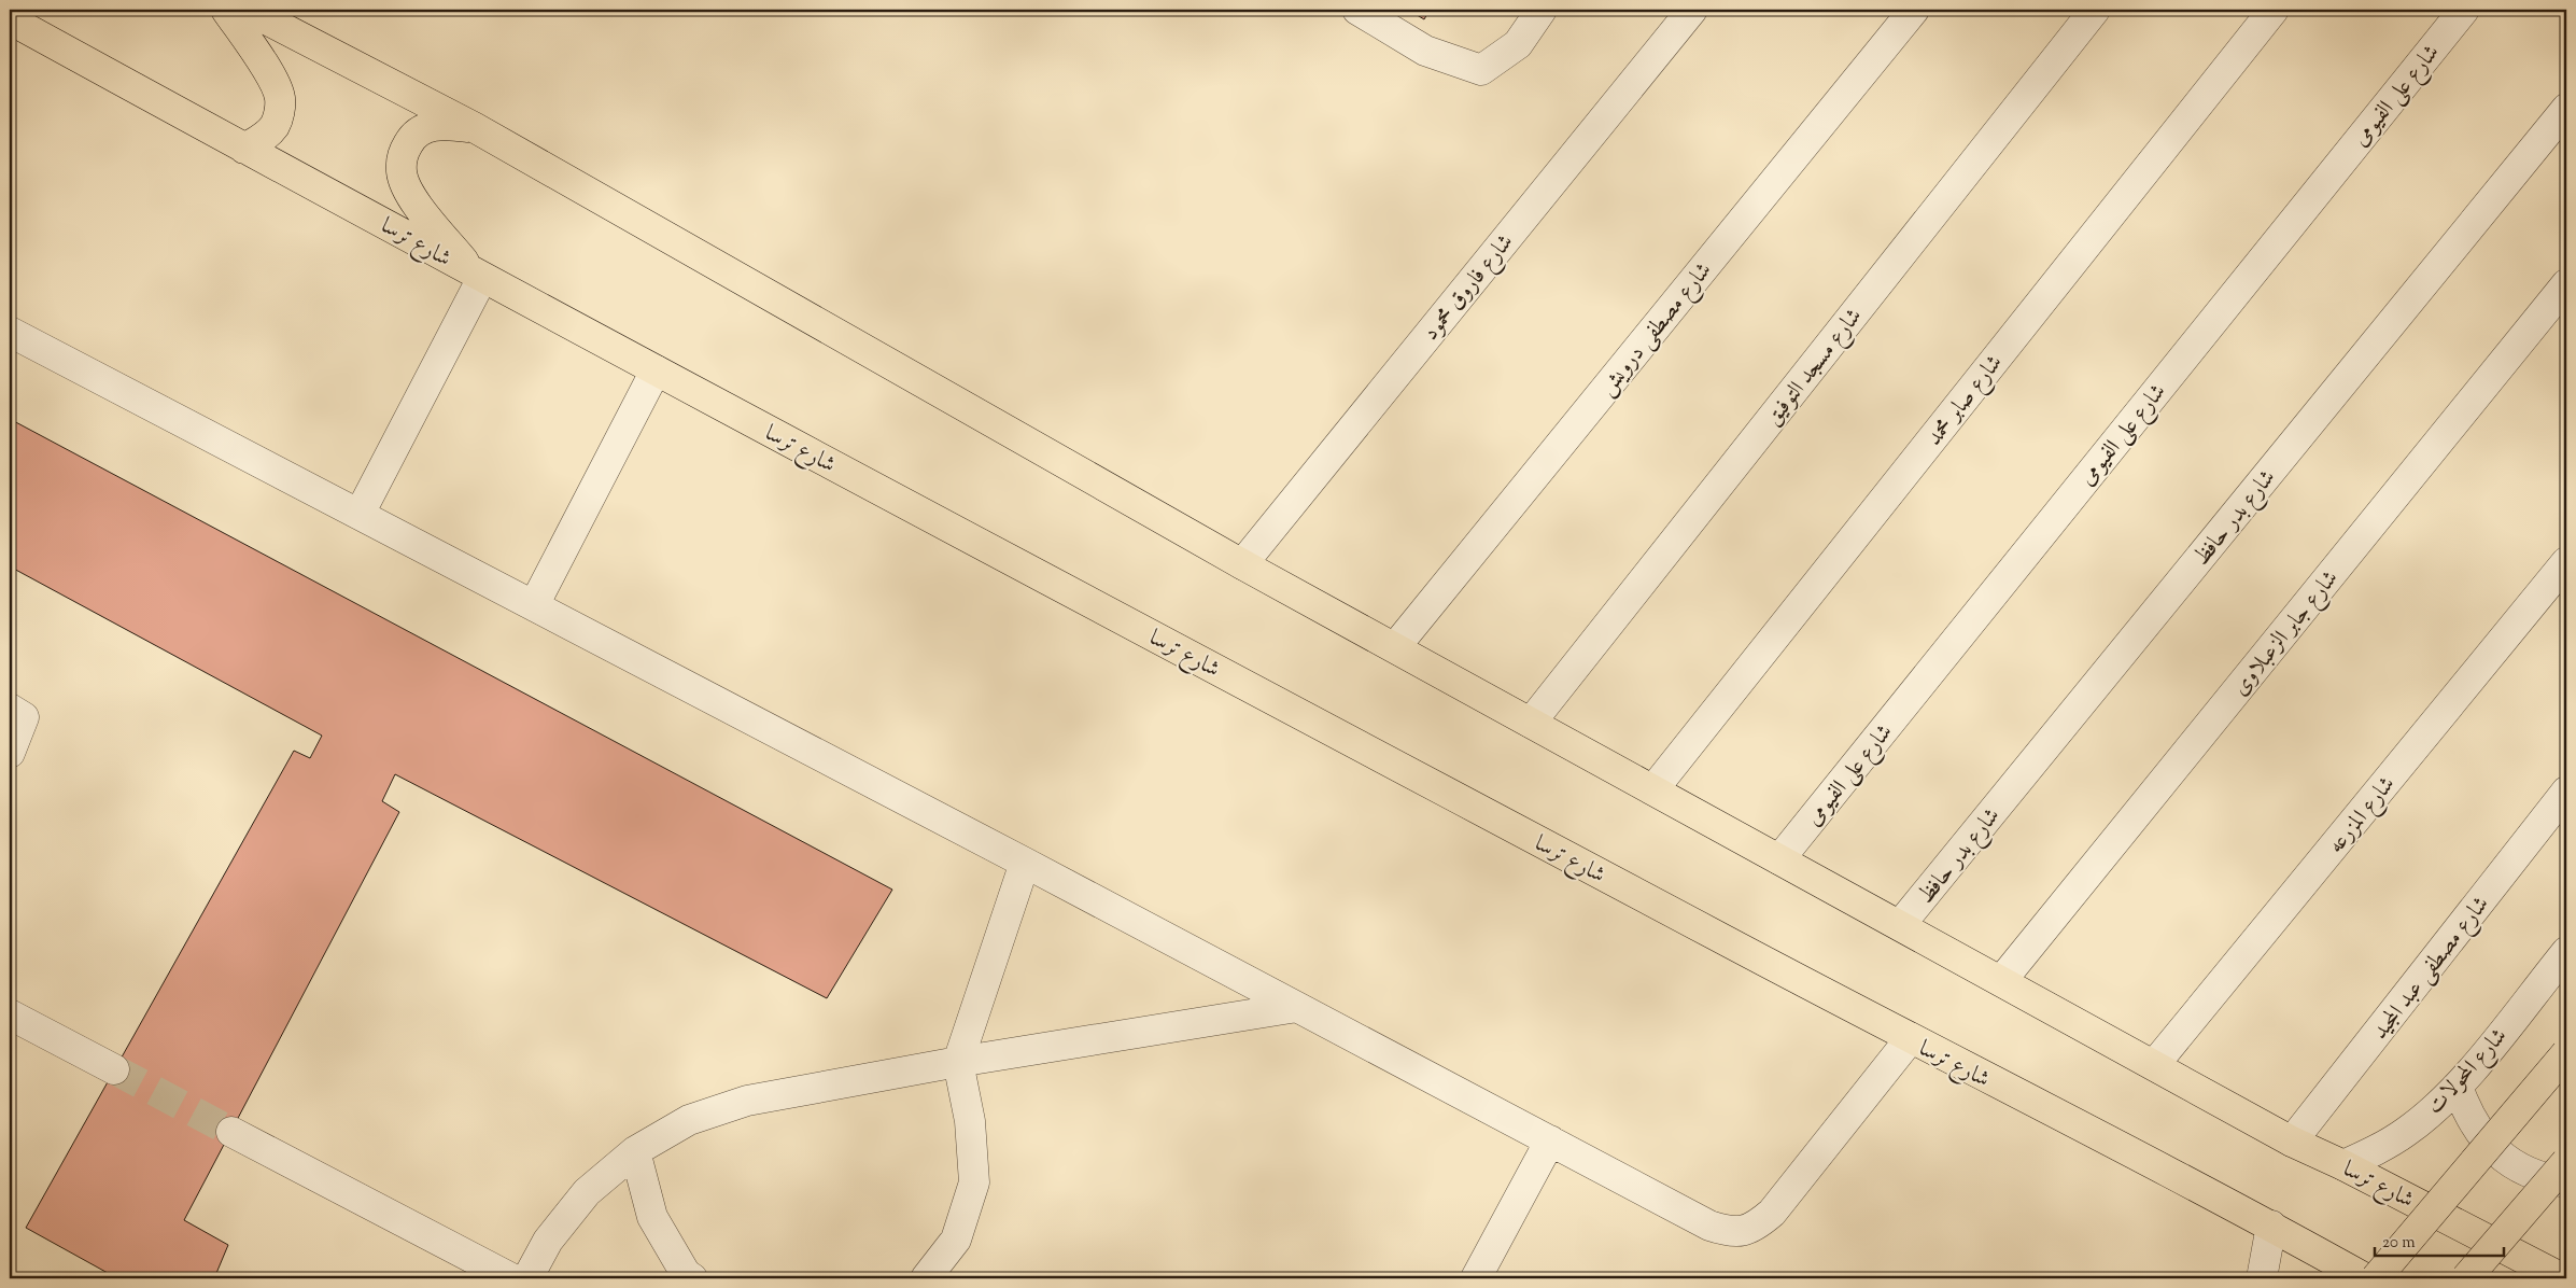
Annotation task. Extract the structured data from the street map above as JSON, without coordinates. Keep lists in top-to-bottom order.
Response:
{
  "streets": {
    "main road": ["شارع ترسا"],
    "street": [
      "شارع على الفيومى",
      "شارع فاروق محمود",
      "شارع مصطفى درويش",
      "شارع مسجد التوفيق",
      "شارع صابر محمد",
      "شارع بدر حافظ",
      "شارع جابر الزعبلاوى",
      "شارع المزرعه",
      "شارع مصطفى عبد المجيد",
      "شارع المحولات"
    ]
  },
  "crossings": [
    ["شارع على الفيومى", "شارع ترسا"],
    ["شارع ترسا", "شارع فاروق محمود"],
    ["شارع ترسا", "شارع مصطفى درويش"],
    ["شارع ترسا", "شارع مسجد التوفيق"],
    ["شارع ترسا", "شارع صابر محمد"],
    ["شارع ترسا", "شارع بدر حافظ"],
    ["شارع ترسا", "شارع جابر الزعبلاوى"],
    ["شارع ترسا", "شارع المزرعه"],
    ["شارع ترسا", "شارع مصطفى عبد المجيد"],
    ["شارع ترسا", "شارع المحولات"]
  ],
  "scale_bar": "20 m"
}
